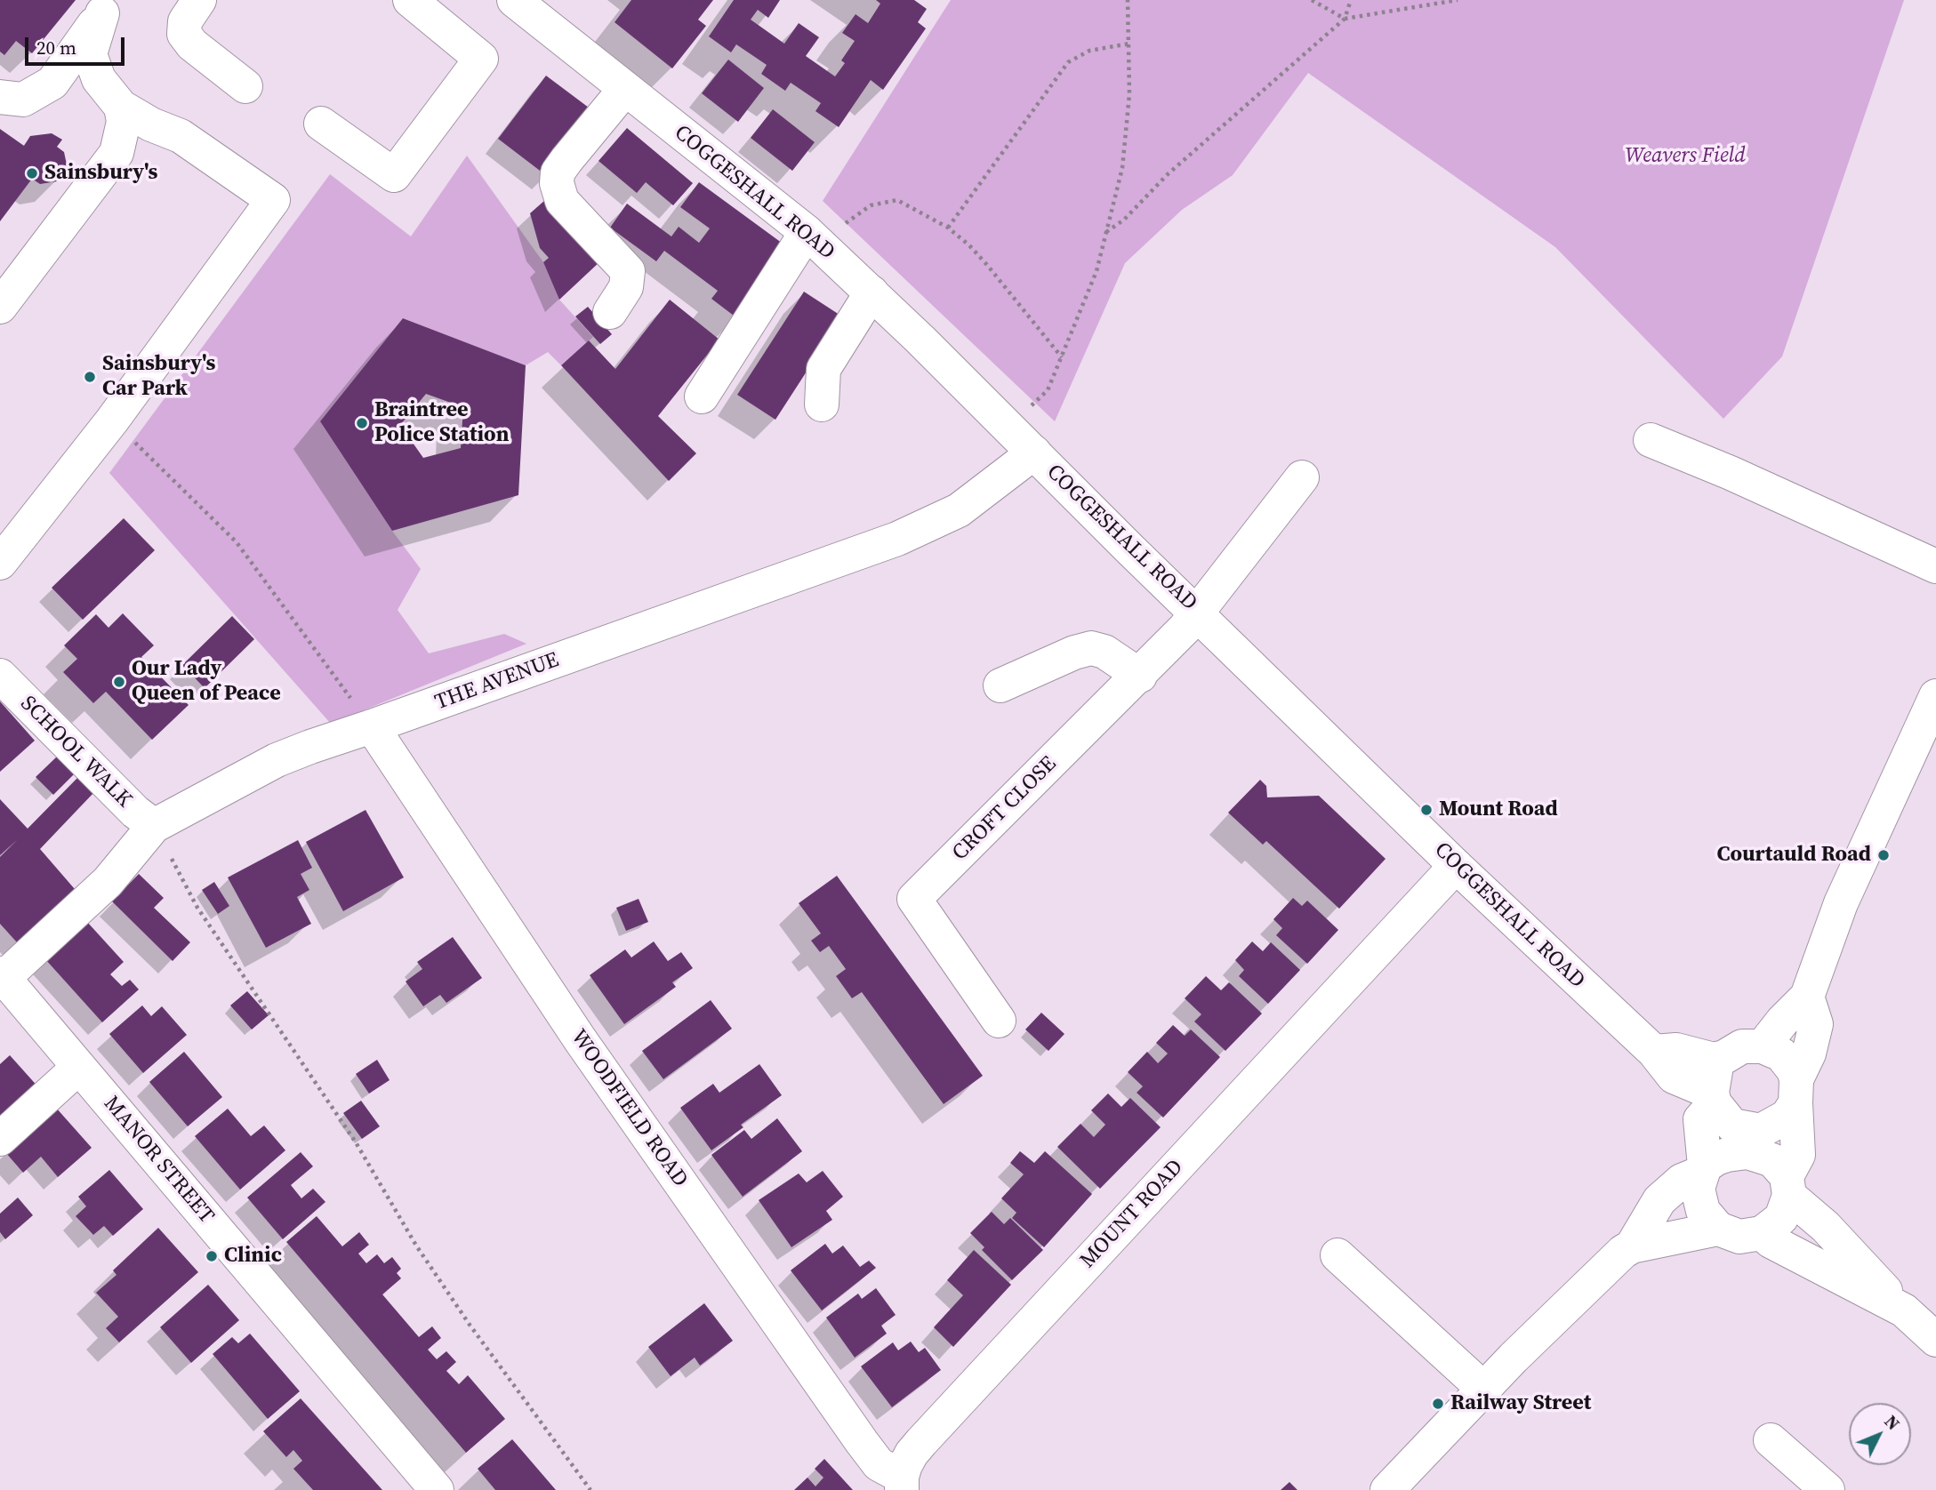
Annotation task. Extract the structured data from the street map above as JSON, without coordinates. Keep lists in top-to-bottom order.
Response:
{
  "streets": {
    "street": [
      "COGGESHALL ROAD",
      "THE AVENUE",
      "SCHOOL WALK",
      "CROFT CLOSE",
      "WOODFIELD ROAD",
      "MANOR STREET",
      "MOUNT ROAD"
    ]
  },
  "crossings": [
    ["COGGESHALL ROAD", "THE AVENUE"],
    ["COGGESHALL ROAD", "CROFT CLOSE"],
    ["COGGESHALL ROAD", "MOUNT ROAD"],
    ["THE AVENUE", "SCHOOL WALK"],
    ["THE AVENUE", "WOODFIELD ROAD"],
    ["THE AVENUE", "MANOR STREET"],
    ["WOODFIELD ROAD", "MOUNT ROAD"]
  ],
  "parks": ["Weavers Field"],
  "places": [
    "Sainsbury's",
    "Sainsbury's Car Park",
    "Braintree Police Station",
    "Our Lady Queen of Peace",
    "Mount Road",
    "Courtauld Road",
    "Clinic",
    "Railway Street"
  ],
  "scale_bar": "20 m",
  "north": "top right"
}
